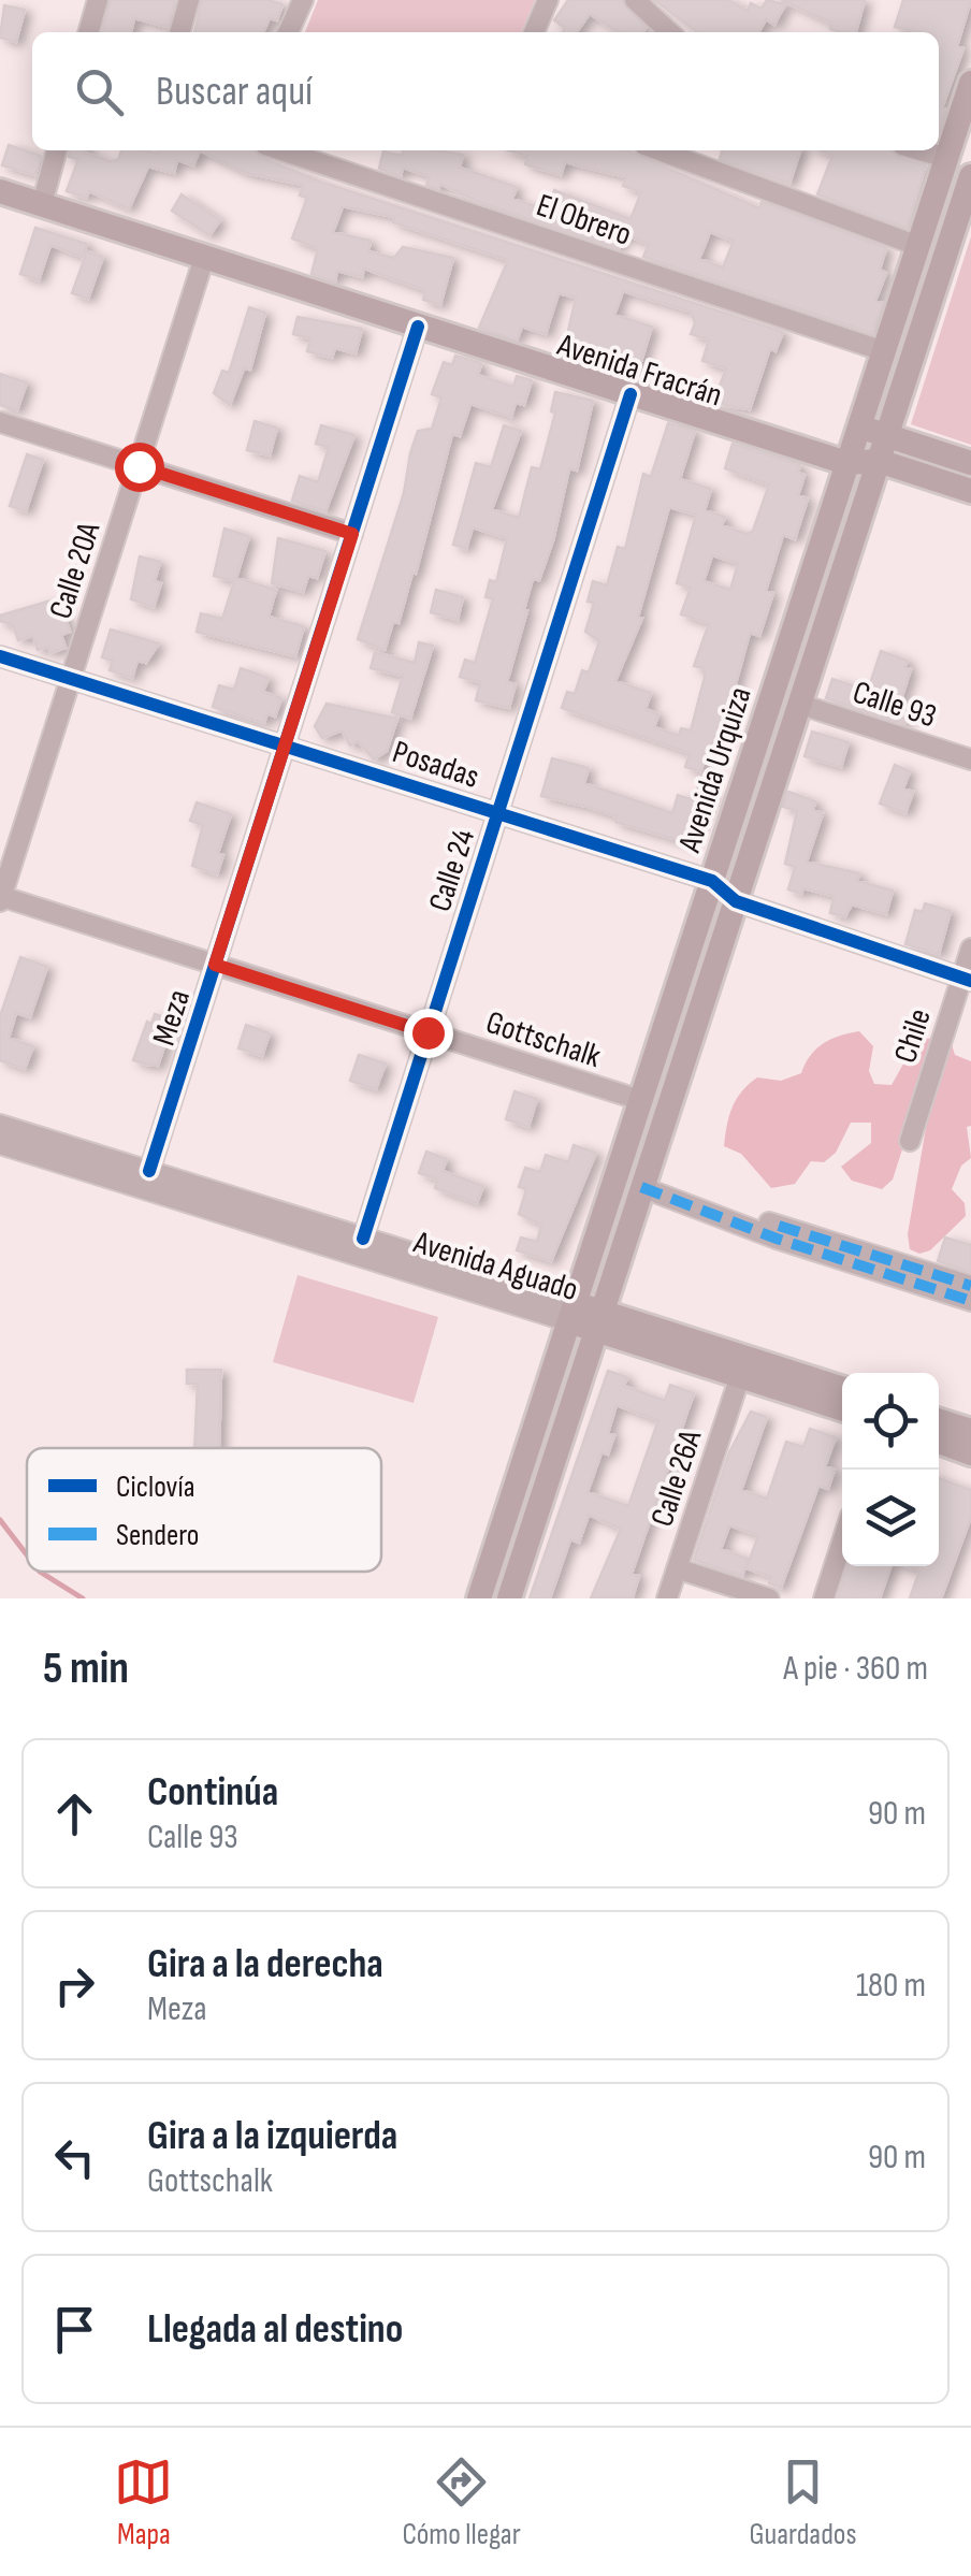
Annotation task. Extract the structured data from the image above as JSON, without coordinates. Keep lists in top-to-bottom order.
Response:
{
  "streets": {
    "main road": ["Avenida Fracrán", "Avenida Urquiza", "Avenida Aguado"],
    "street": [
      "El Obrero",
      "Calle 20A",
      "Calle 93",
      "Posadas",
      "Calle 24",
      "Meza",
      "Chile",
      "Gottschalk",
      "Calle 26A"
    ]
  },
  "crossings": [
    ["El Obrero", "Avenida Urquiza"],
    ["Avenida Fracrán", "Calle 20A"],
    ["Avenida Fracrán", "Avenida Urquiza"],
    ["Avenida Fracrán", "Calle 24"],
    ["Avenida Fracrán", "Meza"],
    ["Calle 20A", "Posadas"],
    ["Calle 20A", "Gottschalk"],
    ["Calle 93", "Avenida Urquiza"],
    ["Posadas", "Avenida Urquiza"],
    ["Posadas", "Calle 24"],
    ["Posadas", "Meza"],
    ["Posadas", "Chile"],
    ["Avenida Urquiza", "Gottschalk"],
    ["Avenida Urquiza", "Avenida Aguado"],
    ["Calle 24", "Gottschalk"],
    ["Calle 24", "Avenida Aguado"],
    ["Meza", "Gottschalk"],
    ["Meza", "Avenida Aguado"],
    ["Avenida Aguado", "Calle 26A"]
  ],
  "legend": ["Ciclovía", "Sendero"],
  "page": {
    "search": "Buscar aquí",
    "heading": ["5 min", "A pie · 360 m"],
    "list": [
      ["Continúa", "Calle 93", "90 m"],
      ["Gira a la derecha", "Meza", "180 m"],
      ["Gira a la izquierda", "Gottschalk", "90 m"],
      "Llegada al destino"
    ],
    "nav": ["Mapa", "Cómo llegar", "Guardados"]
  }
}
